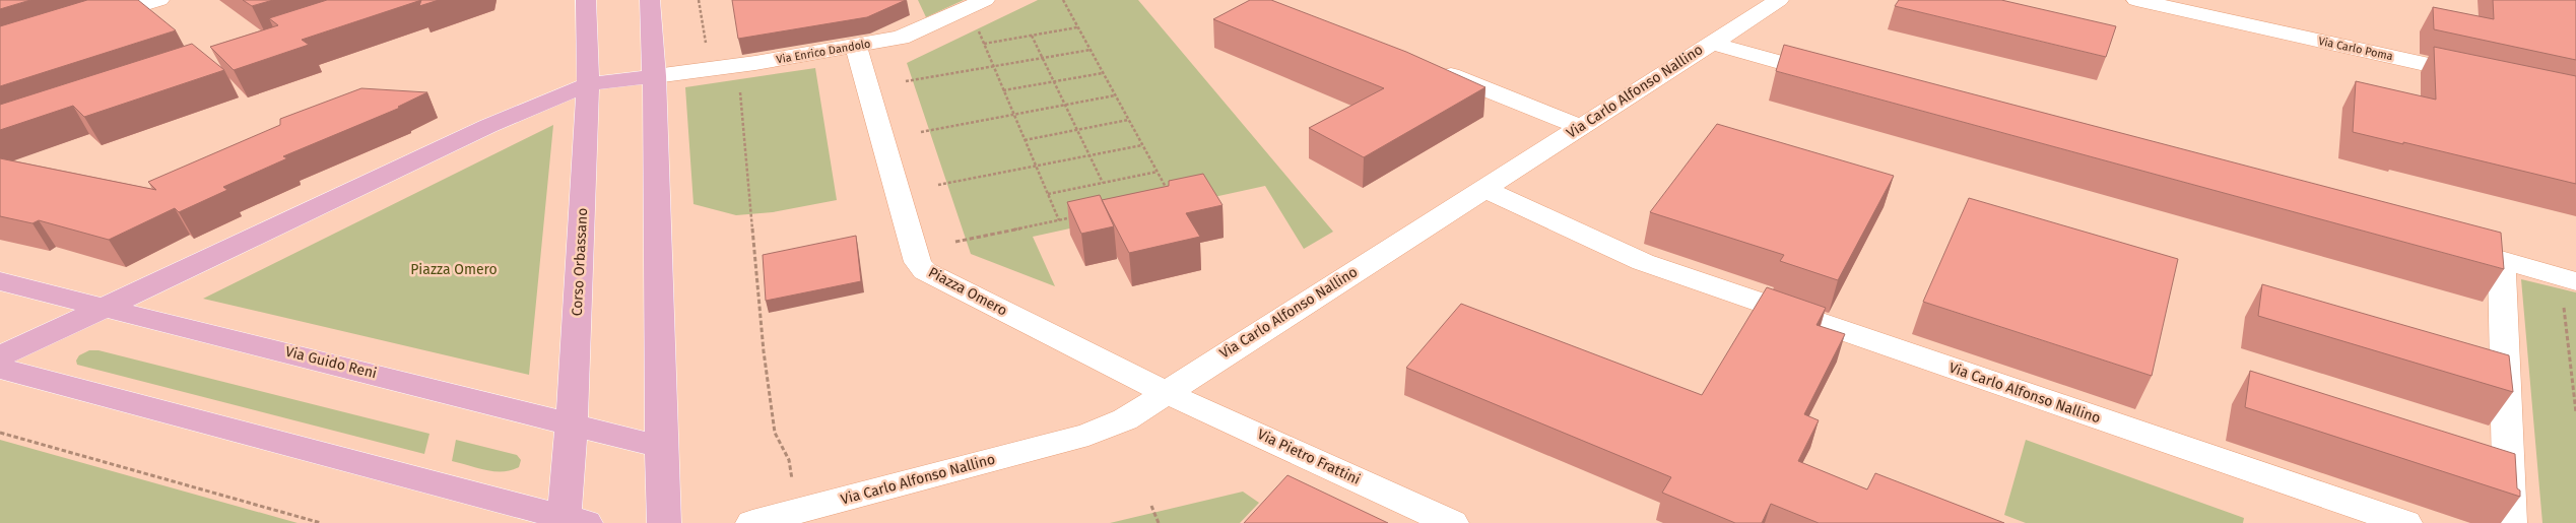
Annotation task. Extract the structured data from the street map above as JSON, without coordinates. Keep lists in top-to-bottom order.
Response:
{
  "streets": {
    "main road": ["Corso Orbassano", "Via Guido Reni"],
    "street": [
      "Via Carlo Poma",
      "Via Enrico Dandolo",
      "Via Carlo Alfonso Nallino",
      "Piazza Omero",
      "Via Pietro Frattini"
    ]
  },
  "crossings": [
    ["Via Enrico Dandolo", "Piazza Omero"],
    ["Via Carlo Alfonso Nallino", "Piazza Omero"],
    ["Via Carlo Alfonso Nallino", "Via Pietro Frattini"],
    ["Corso Orbassano", "Via Guido Reni"],
    ["Piazza Omero", "Via Pietro Frattini"]
  ],
  "parks": ["Piazza Omero"]
}
